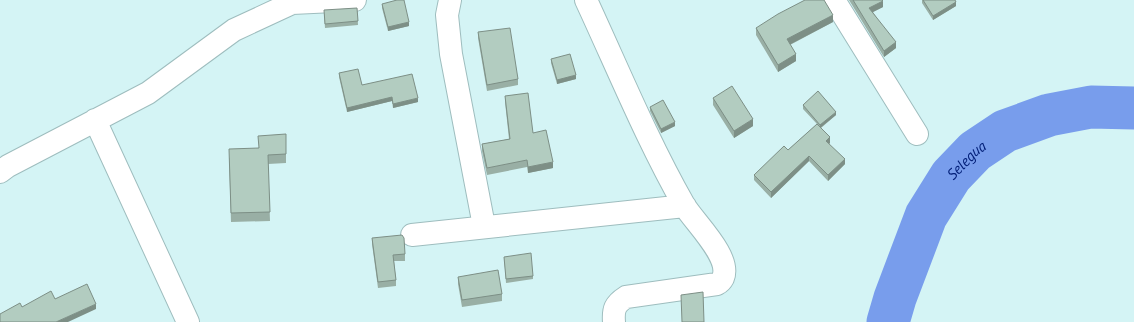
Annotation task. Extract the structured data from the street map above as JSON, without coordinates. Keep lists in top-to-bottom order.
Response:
{
  "water": ["Selegua"]
}
